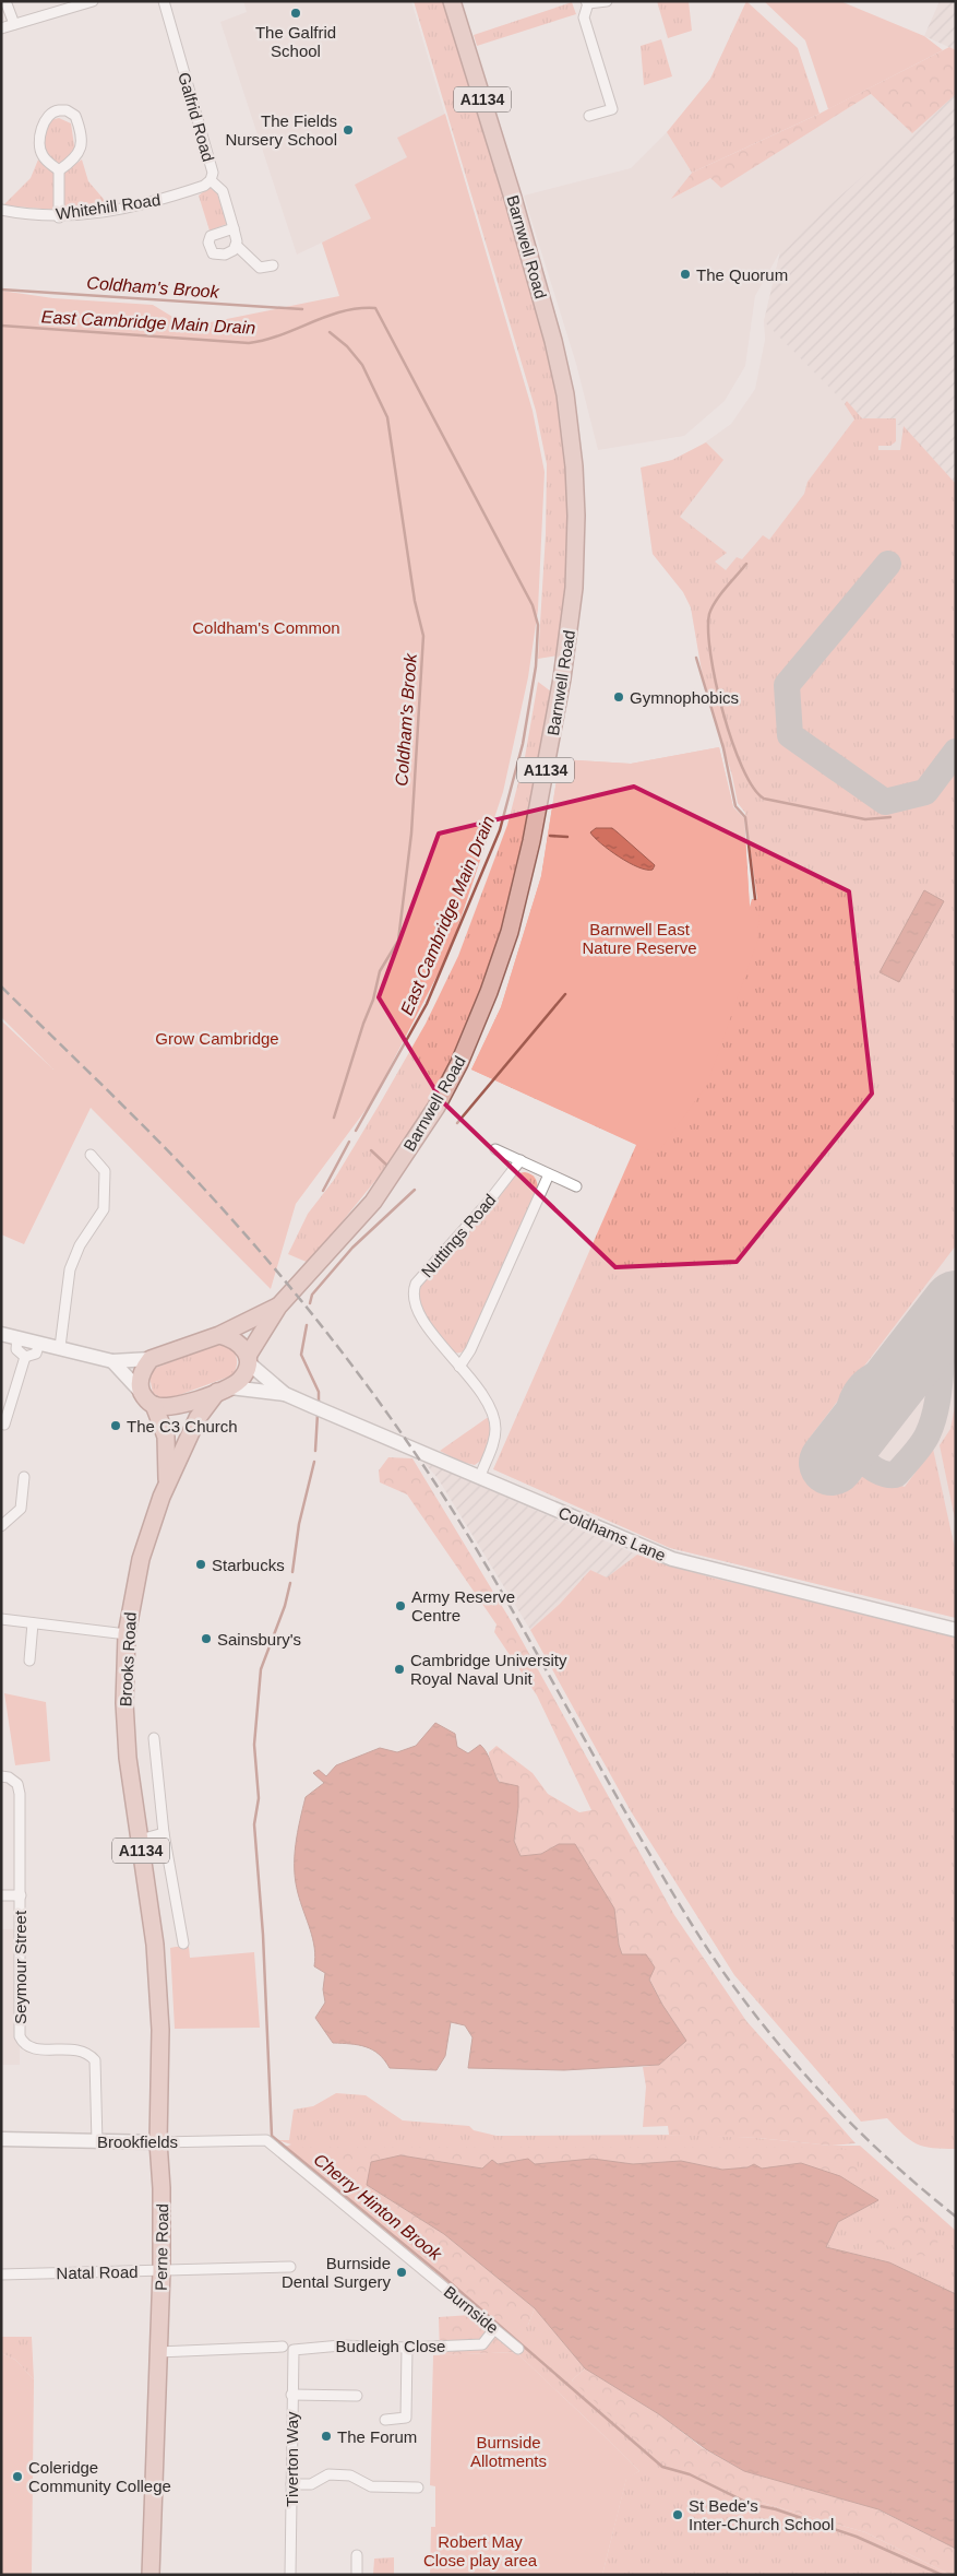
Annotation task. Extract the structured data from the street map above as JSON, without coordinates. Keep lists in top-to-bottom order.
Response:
{
  "streets": {
    "main road": [
      "A1134",
      "Barnwell Road",
      "Brooks Road",
      "Perne Road"
    ],
    "street": [
      "Galfrid Road",
      "Whitehill Road",
      "Nuttings Road",
      "Coldhams Lane",
      "Seymour Street",
      "Brookfields",
      "Natal Road",
      "Burnside",
      "Budleigh Close",
      "Tiverton Way"
    ]
  },
  "crossings": [
    ["A1134", "Barnwell Road"],
    ["A1134", "Coldhams Lane"],
    ["A1134", "Brooks Road"],
    ["Galfrid Road", "Whitehill Road"],
    ["Barnwell Road", "Coldhams Lane"],
    ["Nuttings Road", "Coldhams Lane"],
    ["Coldhams Lane", "Brooks Road"],
    ["Brooks Road", "Brookfields"],
    ["Brooks Road", "Perne Road"],
    ["Seymour Street", "Brookfields"],
    ["Brookfields", "Perne Road"],
    ["Brookfields", "Burnside"],
    ["Perne Road", "Natal Road"],
    ["Burnside", "Budleigh Close"],
    ["Budleigh Close", "Tiverton Way"]
  ],
  "water": ["Coldham's Brook", "East Cambridge Main Drain", "Cherry Hinton Brook"],
  "parks": [
    "Coldham's Common",
    "Barnwell East Nature Reserve",
    "Grow Cambridge",
    "Burnside Allotments",
    "Robert May Close play area"
  ],
  "places": [
    "The Galfrid School",
    "The Fields Nursery School",
    "The Quorum",
    "Gymnophobics",
    "The C3 Church",
    "Starbucks",
    "Army Reserve Centre",
    "Sainsbury's",
    "Cambridge University Royal Naval Unit",
    "Burnside Dental Surgery",
    "The Forum",
    "Coleridge Community College",
    "St Bede's Inter-Church School"
  ]
}
